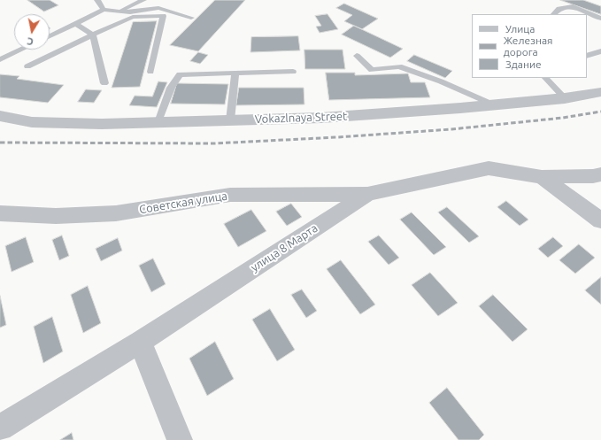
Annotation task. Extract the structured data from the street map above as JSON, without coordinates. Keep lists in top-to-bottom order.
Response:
{
  "streets": {
    "street": ["Vokazlnaya Street", "Советская улица", "улица 8 Марта"]
  },
  "crossings": [
    ["Советская улица", "улица 8 Марта"]
  ],
  "legend": ["Улица", "Железная дорога", "Здание"],
  "north": "bottom"
}
